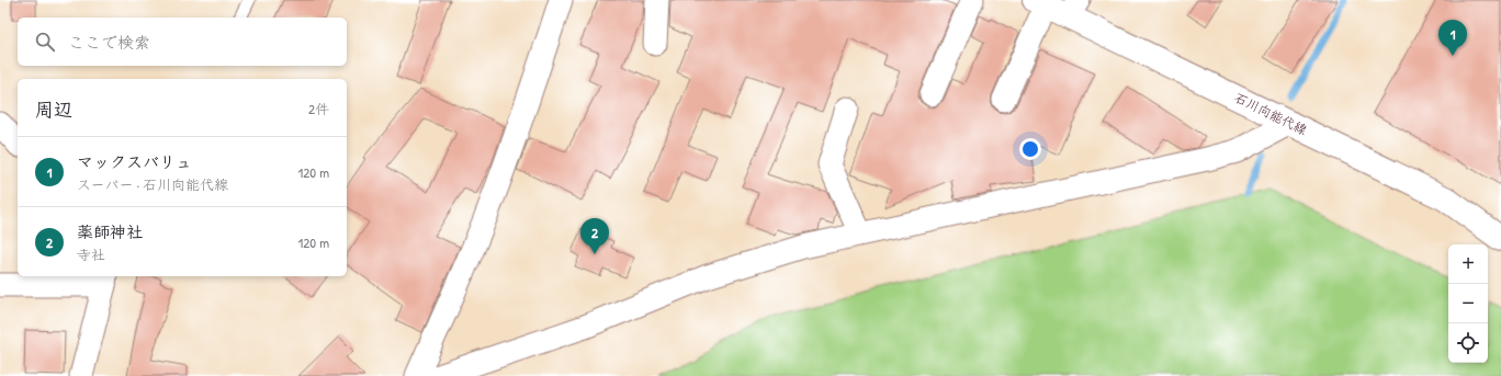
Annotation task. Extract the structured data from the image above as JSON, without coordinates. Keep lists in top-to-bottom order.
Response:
{
  "streets": {
    "main road": ["石川向能代線"]
  },
  "page": {
    "search": "ここで検索",
    "pins": ["1", "2"],
    "heading": ["周辺", "2件"],
    "list": [
      {
        "mark": "1",
        "name": "マックスバリュ",
        "note": "スーパー · 石川向能代線",
        "value": "120 m"
      },
      {
        "mark": "2",
        "name": "薬師神社",
        "note": "寺社",
        "value": "120 m"
      }
    ],
    "map_buttons": ["+", "−"]
  }
}
